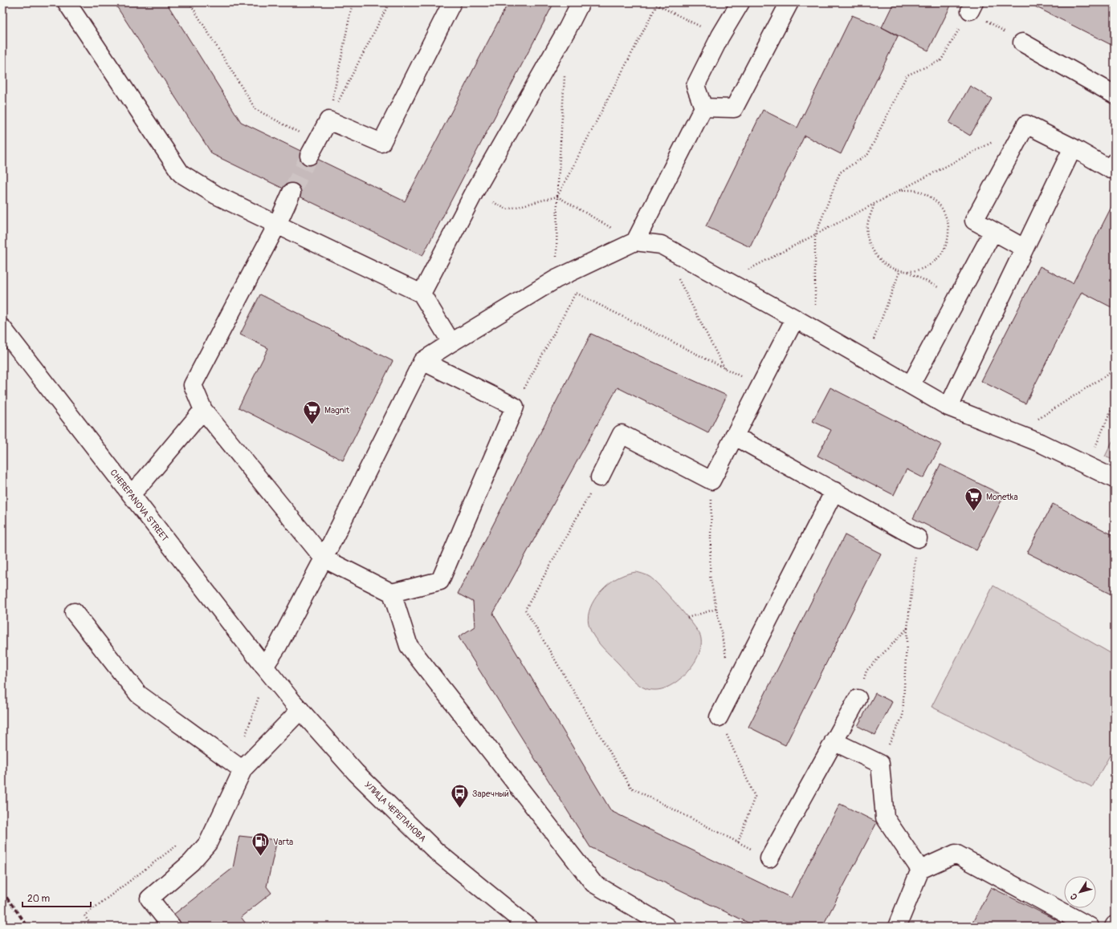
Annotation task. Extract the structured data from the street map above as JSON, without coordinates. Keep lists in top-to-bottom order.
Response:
{
  "streets": {
    "main road": ["CHEREPANOVA STREET", "УЛИЦА ЧЕРЕПАНОВА"]
  },
  "crossings": [
    ["CHEREPANOVA STREET", "УЛИЦА ЧЕРЕПАНОВА"]
  ],
  "places": {
    "supermarket": ["Magnit", "Monetka"],
    "bus stop": ["Заречный"],
    "fuel station": ["Varta"]
  },
  "scale_bar": "20 m",
  "north": "bottom left"
}
